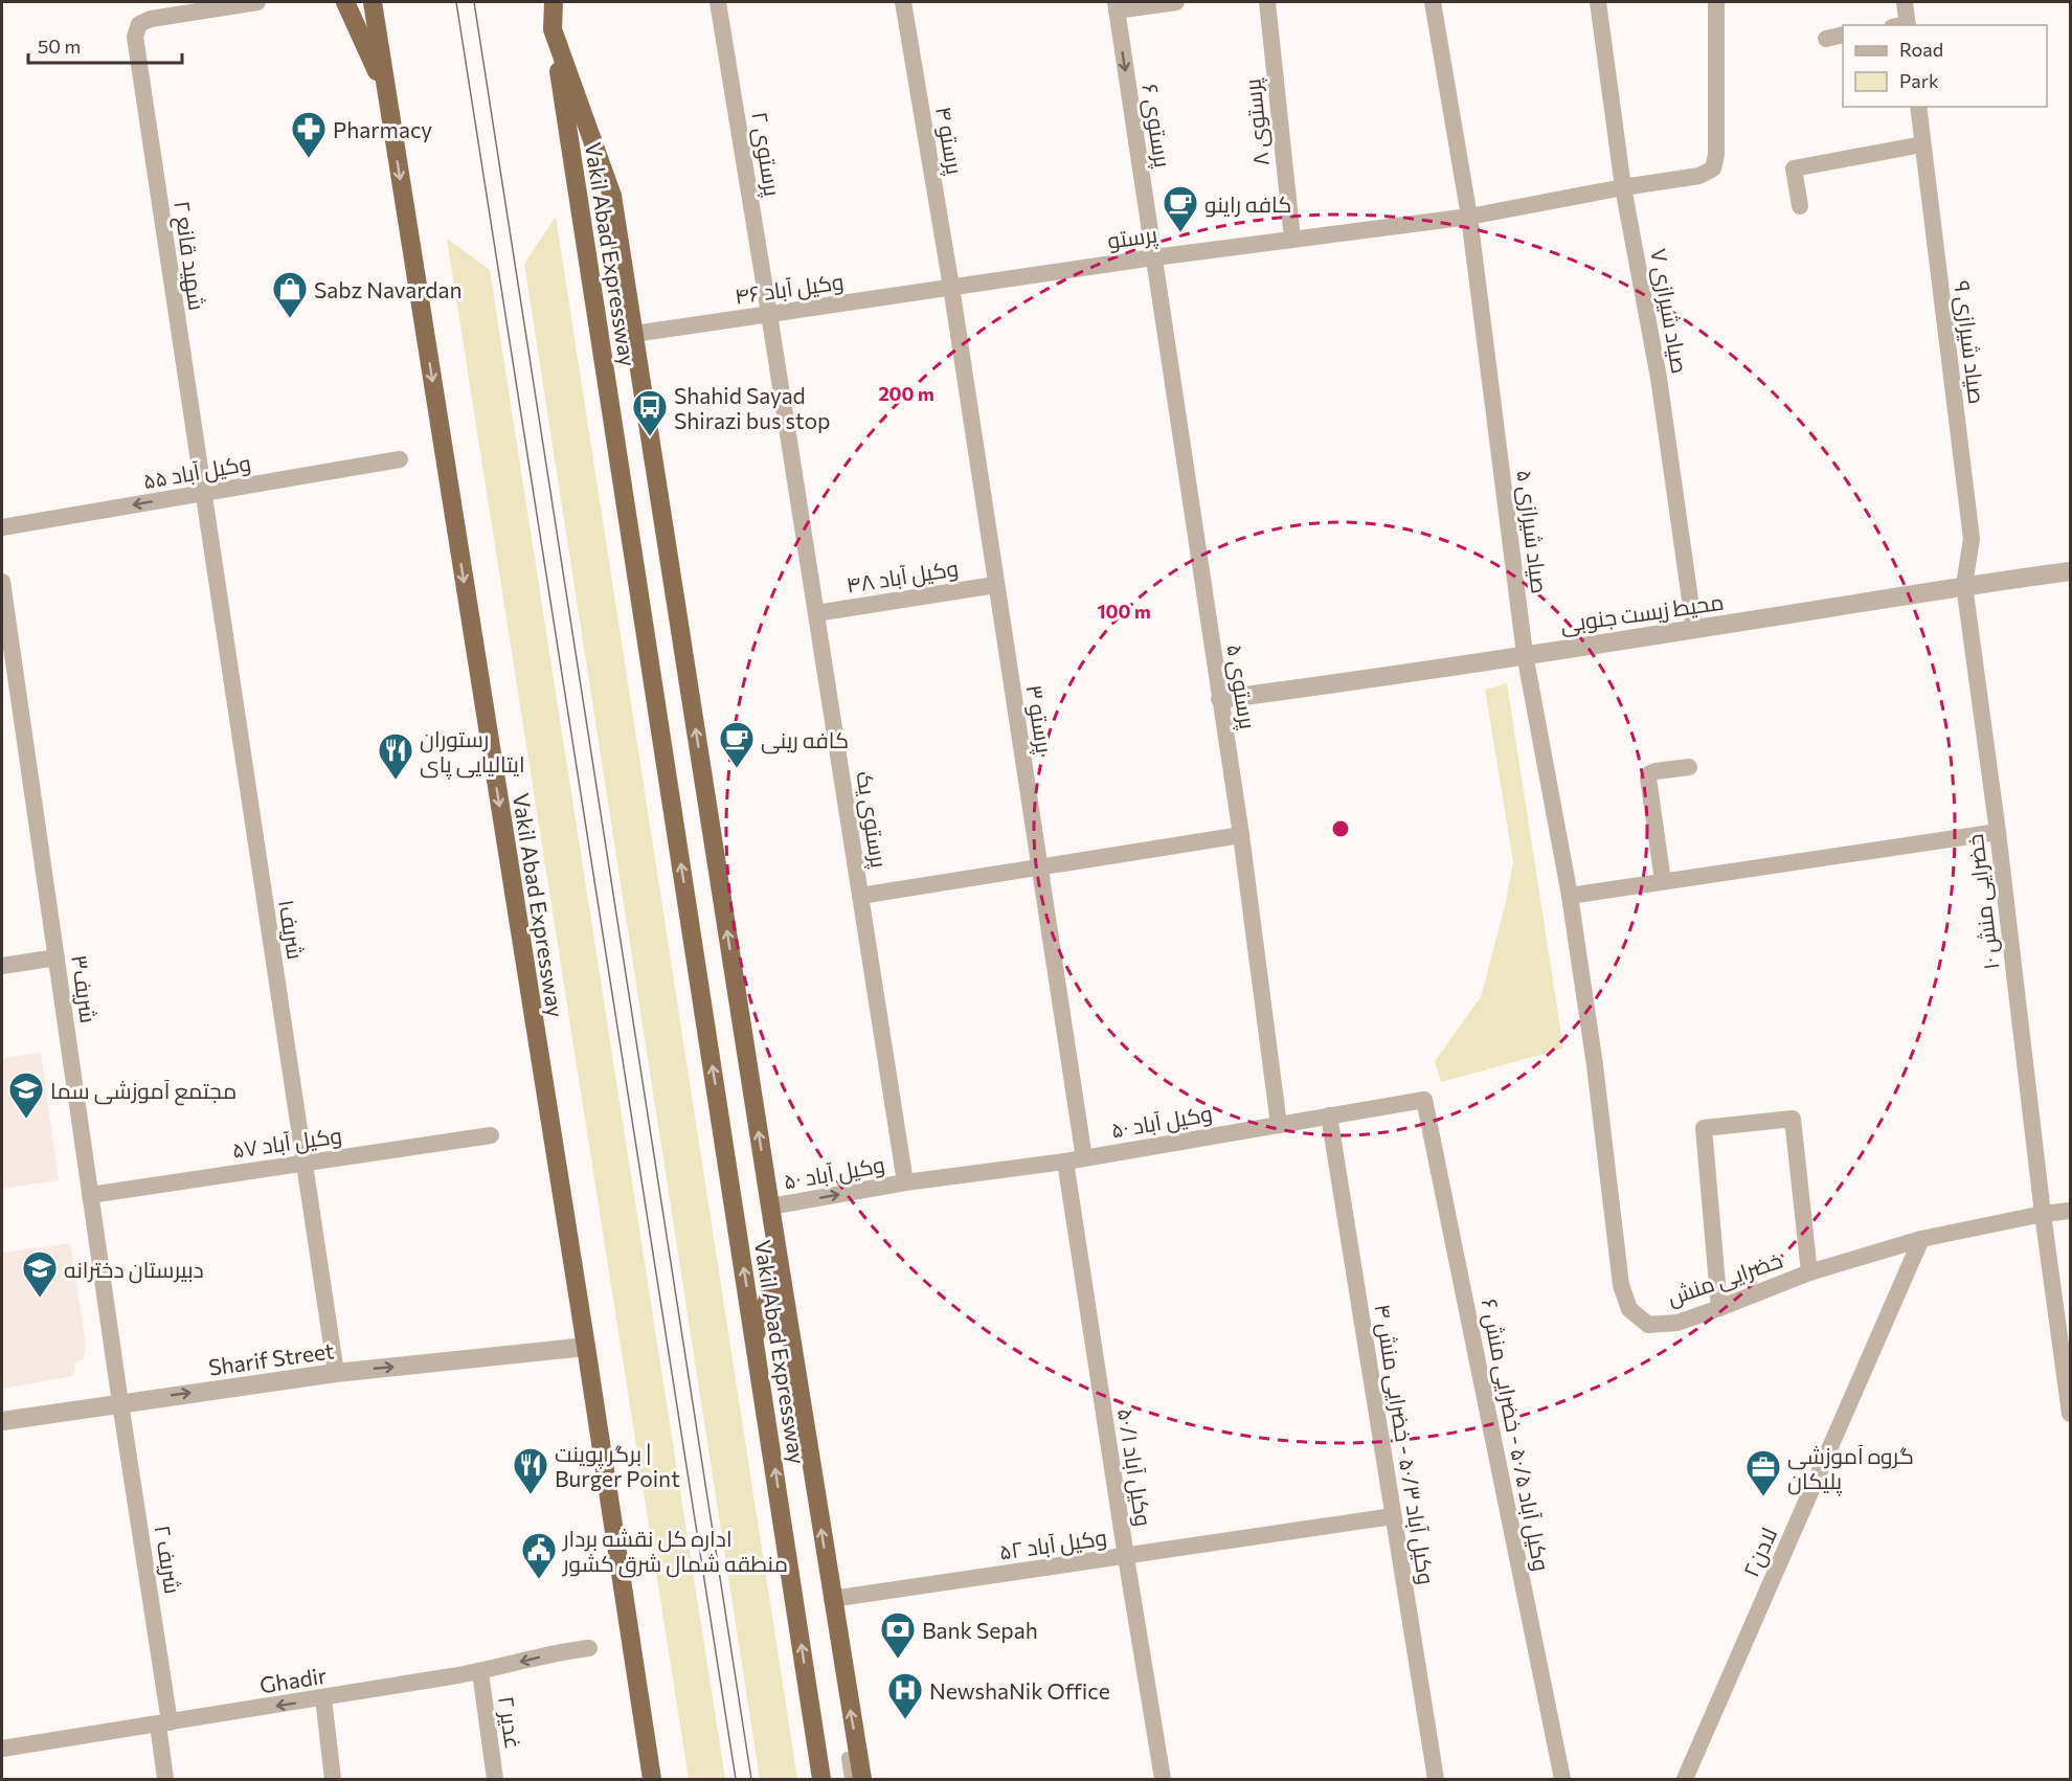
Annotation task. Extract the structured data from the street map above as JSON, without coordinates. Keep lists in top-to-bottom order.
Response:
{
  "streets": {
    "highway": ["Vakil Abad Expressway"],
    "street": [
      "پرستوی ۸",
      "پرستوی ۶",
      "پرستو ۴",
      "پرستوی ۲",
      "پرستو",
      "شهید قانع ۲",
      "۴۶ وکیل آباد",
      "صیاد شیرازی ۷",
      "صیاد شیرازی ۹",
      "۵۵ وکیل آباد",
      "صیاد شیرازی ۵",
      "۴۸ وکیل آباد",
      "محیط زیست جنوبی",
      "پرستوی ۵",
      "پرستو ۳",
      "پرستوی یک",
      "خضرایی منش ۱۰",
      "شریف١",
      "شریف٣",
      "۵۰ وکیل آباد",
      "۵۷ وکیل آباد",
      "وکیل آباد ۵۰",
      "خضرایی منش",
      "Sharif Street",
      "وکیل آباد ۵۰/۵ - خضرایی منش ۶",
      "وکیل آباد ۵۰/۳ - خضرایی منش ۴",
      "وکیل آباد ۵۰/۱",
      "۵۲ وکیل آباد",
      "لادن۲",
      "شریف ۲",
      "Ghadir",
      "غدیر ۲"
    ]
  },
  "crossings": [
    ["پرستوی ۸", "پرستو"],
    ["پرستوی ۶", "پرستو"],
    ["پرستوی ۶", "پرستوی ۵"],
    ["پرستو ۴", "پرستو"],
    ["پرستو ۴", "۴۶ وکیل آباد"],
    ["پرستو ۴", "پرستو ۳"],
    ["پرستوی ۲", "۴۶ وکیل آباد"],
    ["پرستوی ۲", "پرستوی یک"],
    ["پرستو", "۴۶ وکیل آباد"],
    ["پرستو", "صیاد شیرازی ۷"],
    ["پرستو", "صیاد شیرازی ۵"],
    ["پرستو", "پرستوی ۵"],
    ["پرستو", "پرستو ۳"],
    ["Vakil Abad Expressway", "Sharif Street"],
    ["شهید قانع ۲", "۵۵ وکیل آباد"],
    ["شهید قانع ۲", "شریف١"],
    ["۴۶ وکیل آباد", "پرستو ۳"],
    ["۴۶ وکیل آباد", "پرستوی یک"],
    ["صیاد شیرازی ۷", "محیط زیست جنوبی"],
    ["صیاد شیرازی ۹", "محیط زیست جنوبی"],
    ["صیاد شیرازی ۹", "خضرایی منش ۱۰"],
    ["۵۵ وکیل آباد", "شریف١"],
    ["صیاد شیرازی ۵", "محیط زیست جنوبی"],
    ["صیاد شیرازی ۵", "خضرایی منش"],
    ["۴۸ وکیل آباد", "پرستو ۳"],
    ["۴۸ وکیل آباد", "پرستوی یک"],
    ["محیط زیست جنوبی", "پرستوی ۵"],
    ["محیط زیست جنوبی", "خضرایی منش ۱۰"],
    ["پرستوی ۵", "۵۰ وکیل آباد"],
    ["پرستو ۳", "۵۰ وکیل آباد"],
    ["پرستوی یک", "۵۰ وکیل آباد"],
    ["پرستوی یک", "وکیل آباد ۵۰"],
    ["خضرایی منش ۱۰", "خضرایی منش"],
    ["شریف١", "۵۷ وکیل آباد"],
    ["شریف١", "Sharif Street"],
    ["شریف٣", "۵۷ وکیل آباد"],
    ["شریف٣", "Sharif Street"],
    ["شریف٣", "شریف ۲"],
    ["۵۰ وکیل آباد", "وکیل آباد ۵۰"],
    ["۵۰ وکیل آباد", "وکیل آباد ۵۰/۵ - خضرایی منش ۶"],
    ["۵۰ وکیل آباد", "وکیل آباد ۵۰/۳ - خضرایی منش ۴"],
    ["۵۰ وکیل آباد", "وکیل آباد ۵۰/۱"],
    ["خضرایی منش", "لادن۲"],
    ["Sharif Street", "شریف ۲"],
    ["وکیل آباد ۵۰/۳ - خضرایی منش ۴", "۵۲ وکیل آباد"],
    ["وکیل آباد ۵۰/۱", "۵۲ وکیل آباد"],
    ["شریف ۲", "Ghadir"],
    ["Ghadir", "غدیر ۲"]
  ],
  "one_way": [
    "پرستوی ۶",
    "۵۵ وکیل آباد",
    "وکیل آباد ۵۰",
    "Sharif Street",
    "Ghadir"
  ],
  "places": {
    "pharmacy": ["Pharmacy"],
    "cafe": ["کافه راینو", "کافه رینی"],
    "shop": ["Sabz Navardan"],
    "bus stop": ["Shahid Sayad Shirazi bus stop"],
    "restaurant": ["رستوران ایتالیایی پای", "برگر پوینت | Burger Point"],
    "school or university": ["مجتمع آموزشی سما", "دبیرستان دخترانه"],
    "office": ["گروه آموزشی پلیکان"],
    "public building": ["اداره کل نقشه بردار منطقه شمال شرق کشور"],
    "bank": ["Bank Sepah"],
    "hospital": ["NewshaNik Office"]
  },
  "legend": ["Road", "Park"],
  "scale_bar": "50 m",
  "rings": ["200 m", "100 m"]
}
